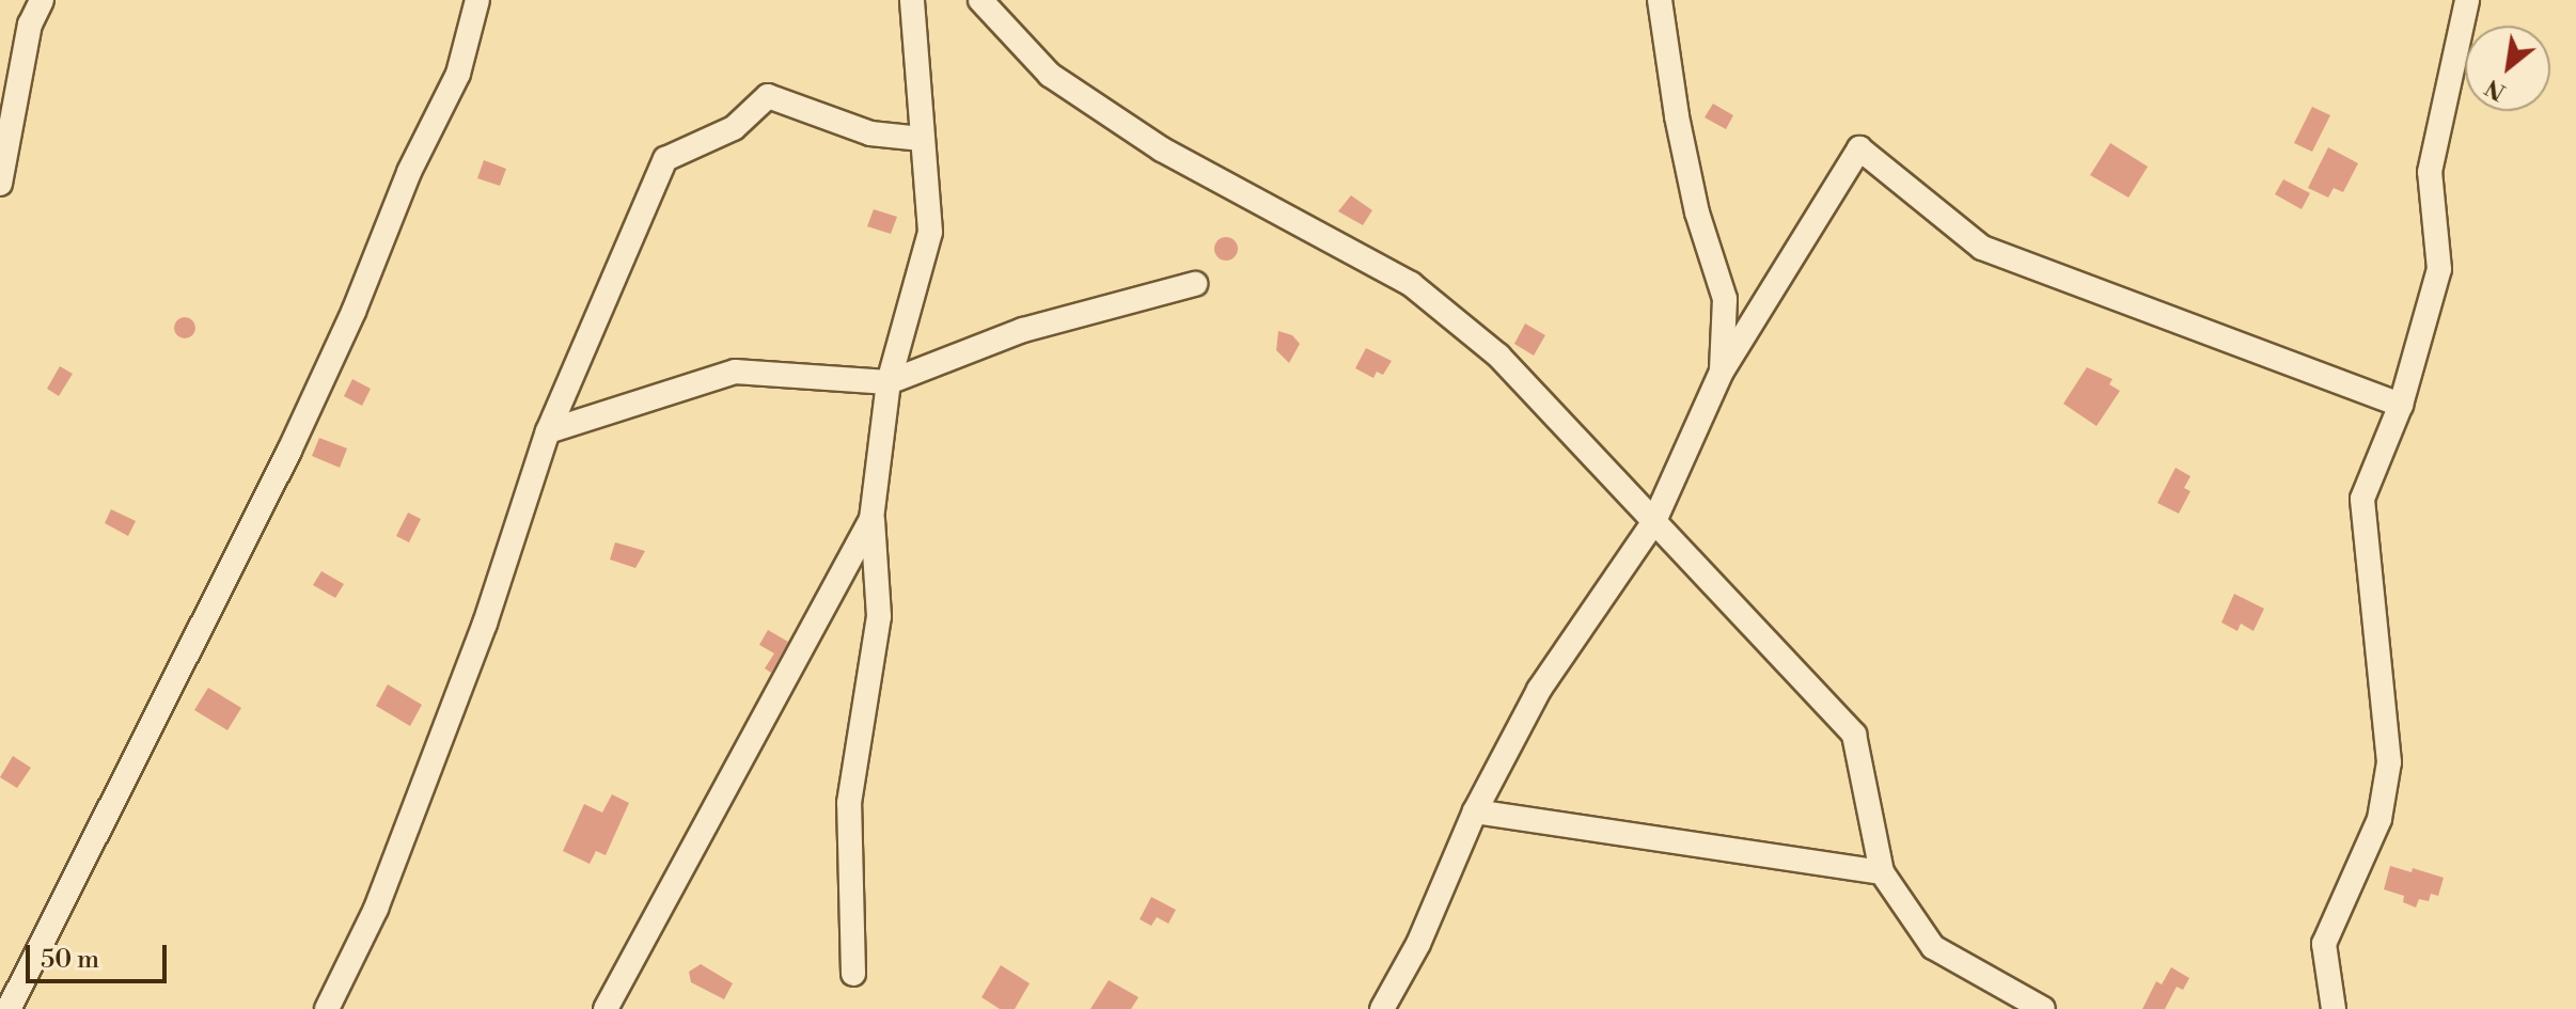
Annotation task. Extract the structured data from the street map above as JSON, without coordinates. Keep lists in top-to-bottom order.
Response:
{
  "scale_bar": "50 m",
  "north": "bottom left"
}
